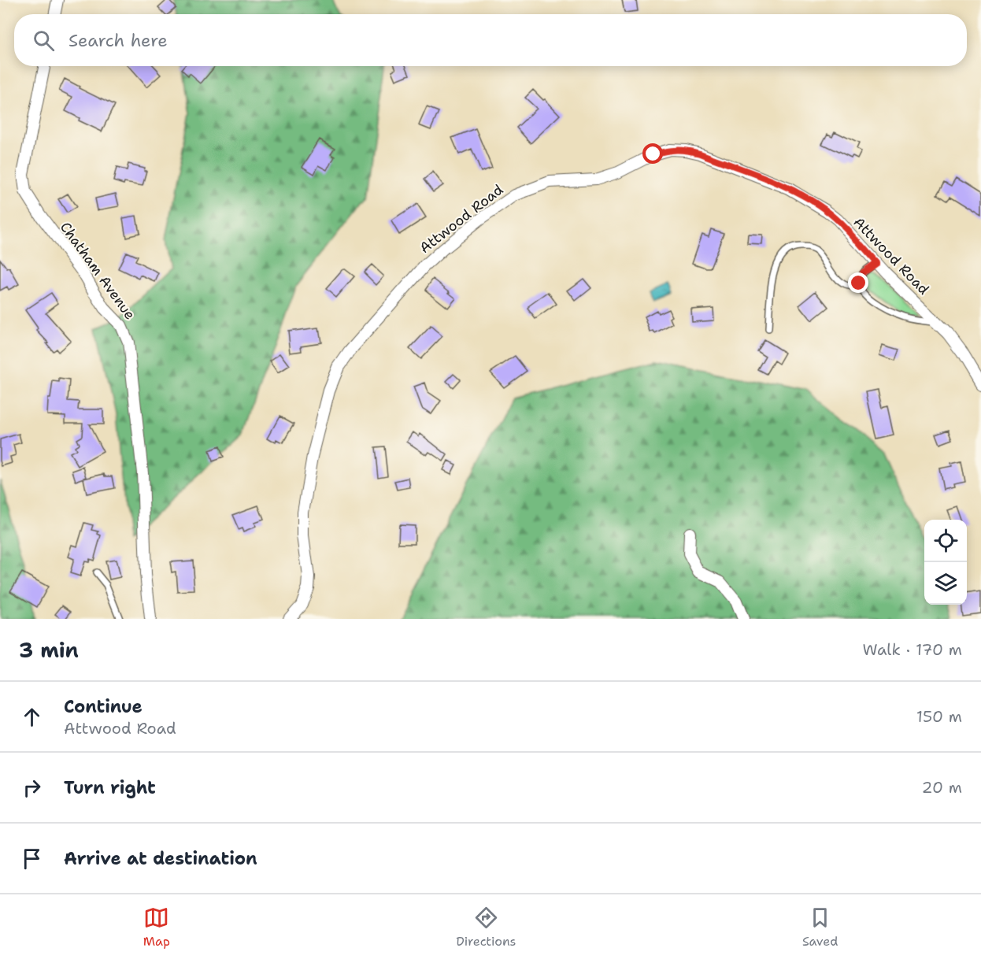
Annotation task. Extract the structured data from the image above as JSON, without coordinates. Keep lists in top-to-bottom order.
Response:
{
  "streets": {
    "street": ["Attwood Road", "Chatham Avenue"]
  },
  "page": {
    "search": "Search here",
    "heading": ["3 min", "Walk · 170 m"],
    "list": [
      ["Continue", "Attwood Road", "150 m"],
      ["Turn right", "20 m"],
      "Arrive at destination"
    ],
    "nav": ["Map", "Directions", "Saved"]
  }
}
